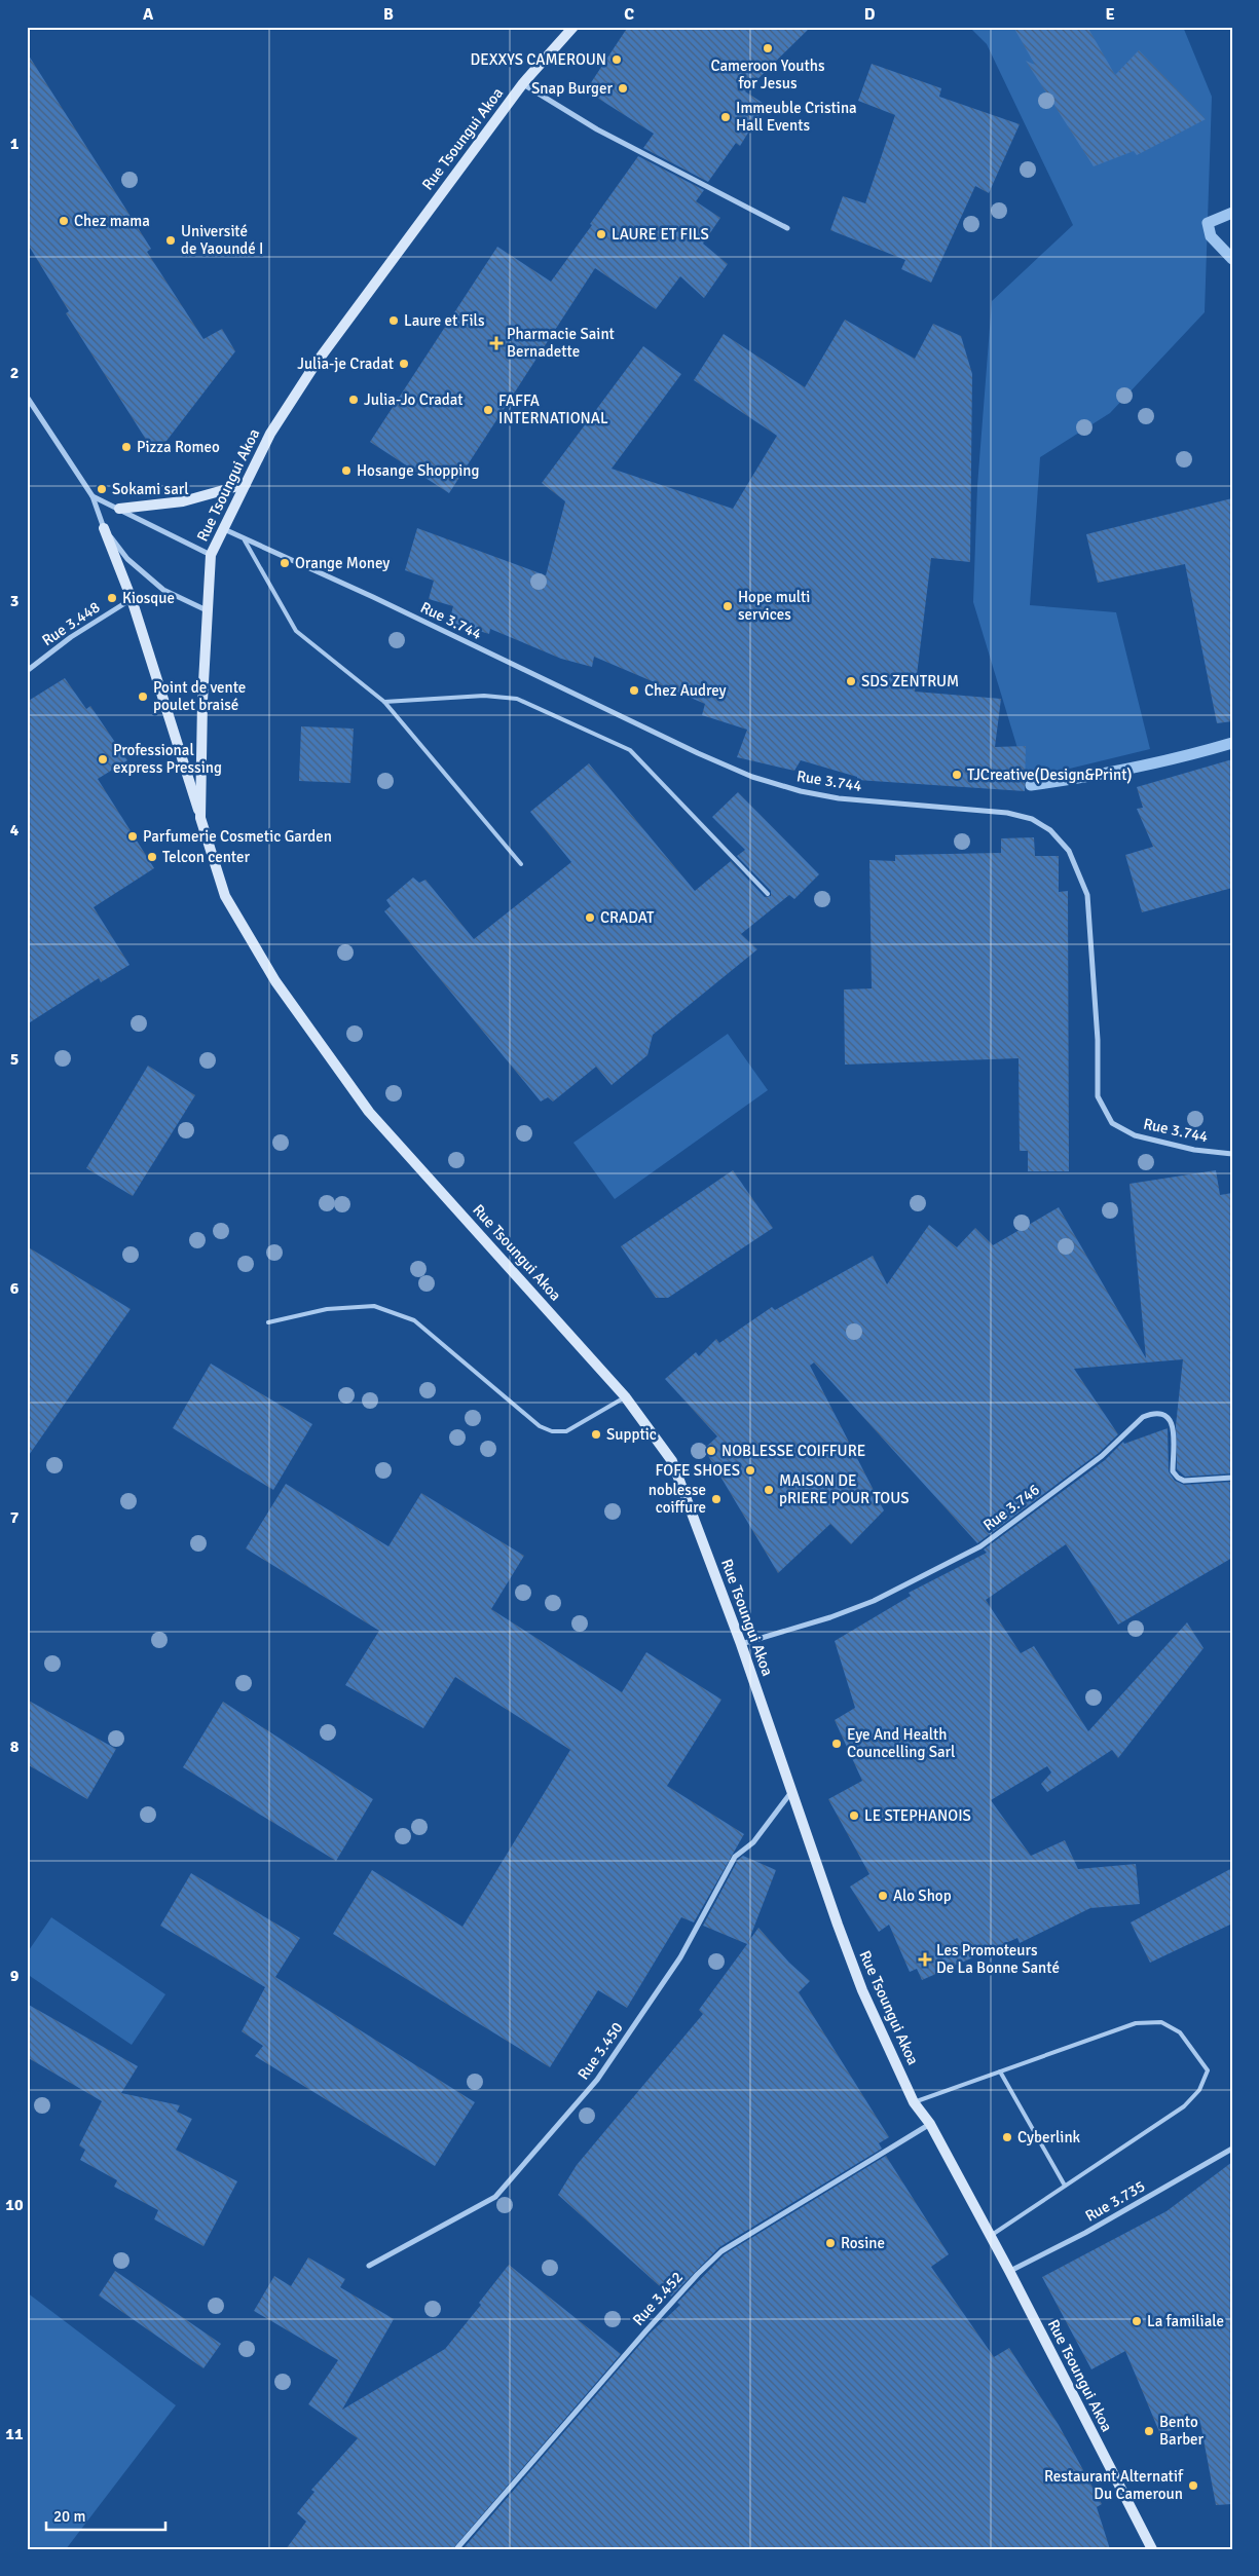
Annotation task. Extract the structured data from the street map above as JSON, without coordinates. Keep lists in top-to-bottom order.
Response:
{
  "streets": {
    "main road": ["Rue Tsoungui Akoa"],
    "street": [
      "Rue 3.744",
      "Rue 3.448",
      "Rue 3.746",
      "Rue 3.450",
      "Rue 3.735",
      "Rue 3.452"
    ]
  },
  "crossings": [
    ["Rue Tsoungui Akoa", "Rue 3.744"],
    ["Rue Tsoungui Akoa", "Rue 3.746"],
    ["Rue Tsoungui Akoa", "Rue 3.450"],
    ["Rue Tsoungui Akoa", "Rue 3.735"],
    ["Rue Tsoungui Akoa", "Rue 3.452"]
  ],
  "places": {
    "other": [
      "Cameroon Youths for Jesus",
      "DEXXYS CAMEROUN",
      "Snap Burger",
      "Immeuble Cristina Hall Events",
      "Chez mama",
      "LAURE ET FILS",
      "Université de Yaoundé I",
      "Laure et Fils",
      "Julia-je Cradat",
      "Julia-Jo Cradat",
      "FAFFA INTERNATIONAL",
      "Pizza Romeo",
      "Hosange Shopping",
      "Sokami sarl",
      "Orange Money",
      "Kiosque",
      "Hope multi services",
      "SDS ZENTRUM",
      "Chez Audrey",
      "Point de vente poulet braisé",
      "Professional express Pressing",
      "TJCreative(Design&Print)",
      "Parfumerie Cosmetic Garden",
      "Telcon center",
      "CRADAT",
      "Supptic",
      "NOBLESSE COIFFURE",
      "FOFE SHOES",
      "MAISON DE pRIERE POUR TOUS",
      "noblesse coiffure",
      "Eye And Health Councelling Sarl",
      "LE STEPHANOIS",
      "Alo Shop",
      "Cyberlink",
      "Rosine",
      "La familiale",
      "Bento Barber",
      "Restaurant Alternatif Du Cameroun"
    ],
    "health": ["Pharmacie Saint Bernadette", "Les Promoteurs De La Bonne Santé"]
  },
  "scale_bar": "20 m",
  "grid": {
    "columns": [
      "A",
      "B",
      "C",
      "D",
      "E"
    ],
    "rows": [
      "1",
      "2",
      "3",
      "4",
      "5",
      "6",
      "7",
      "8",
      "9",
      "10",
      "11"
    ]
  }
}
